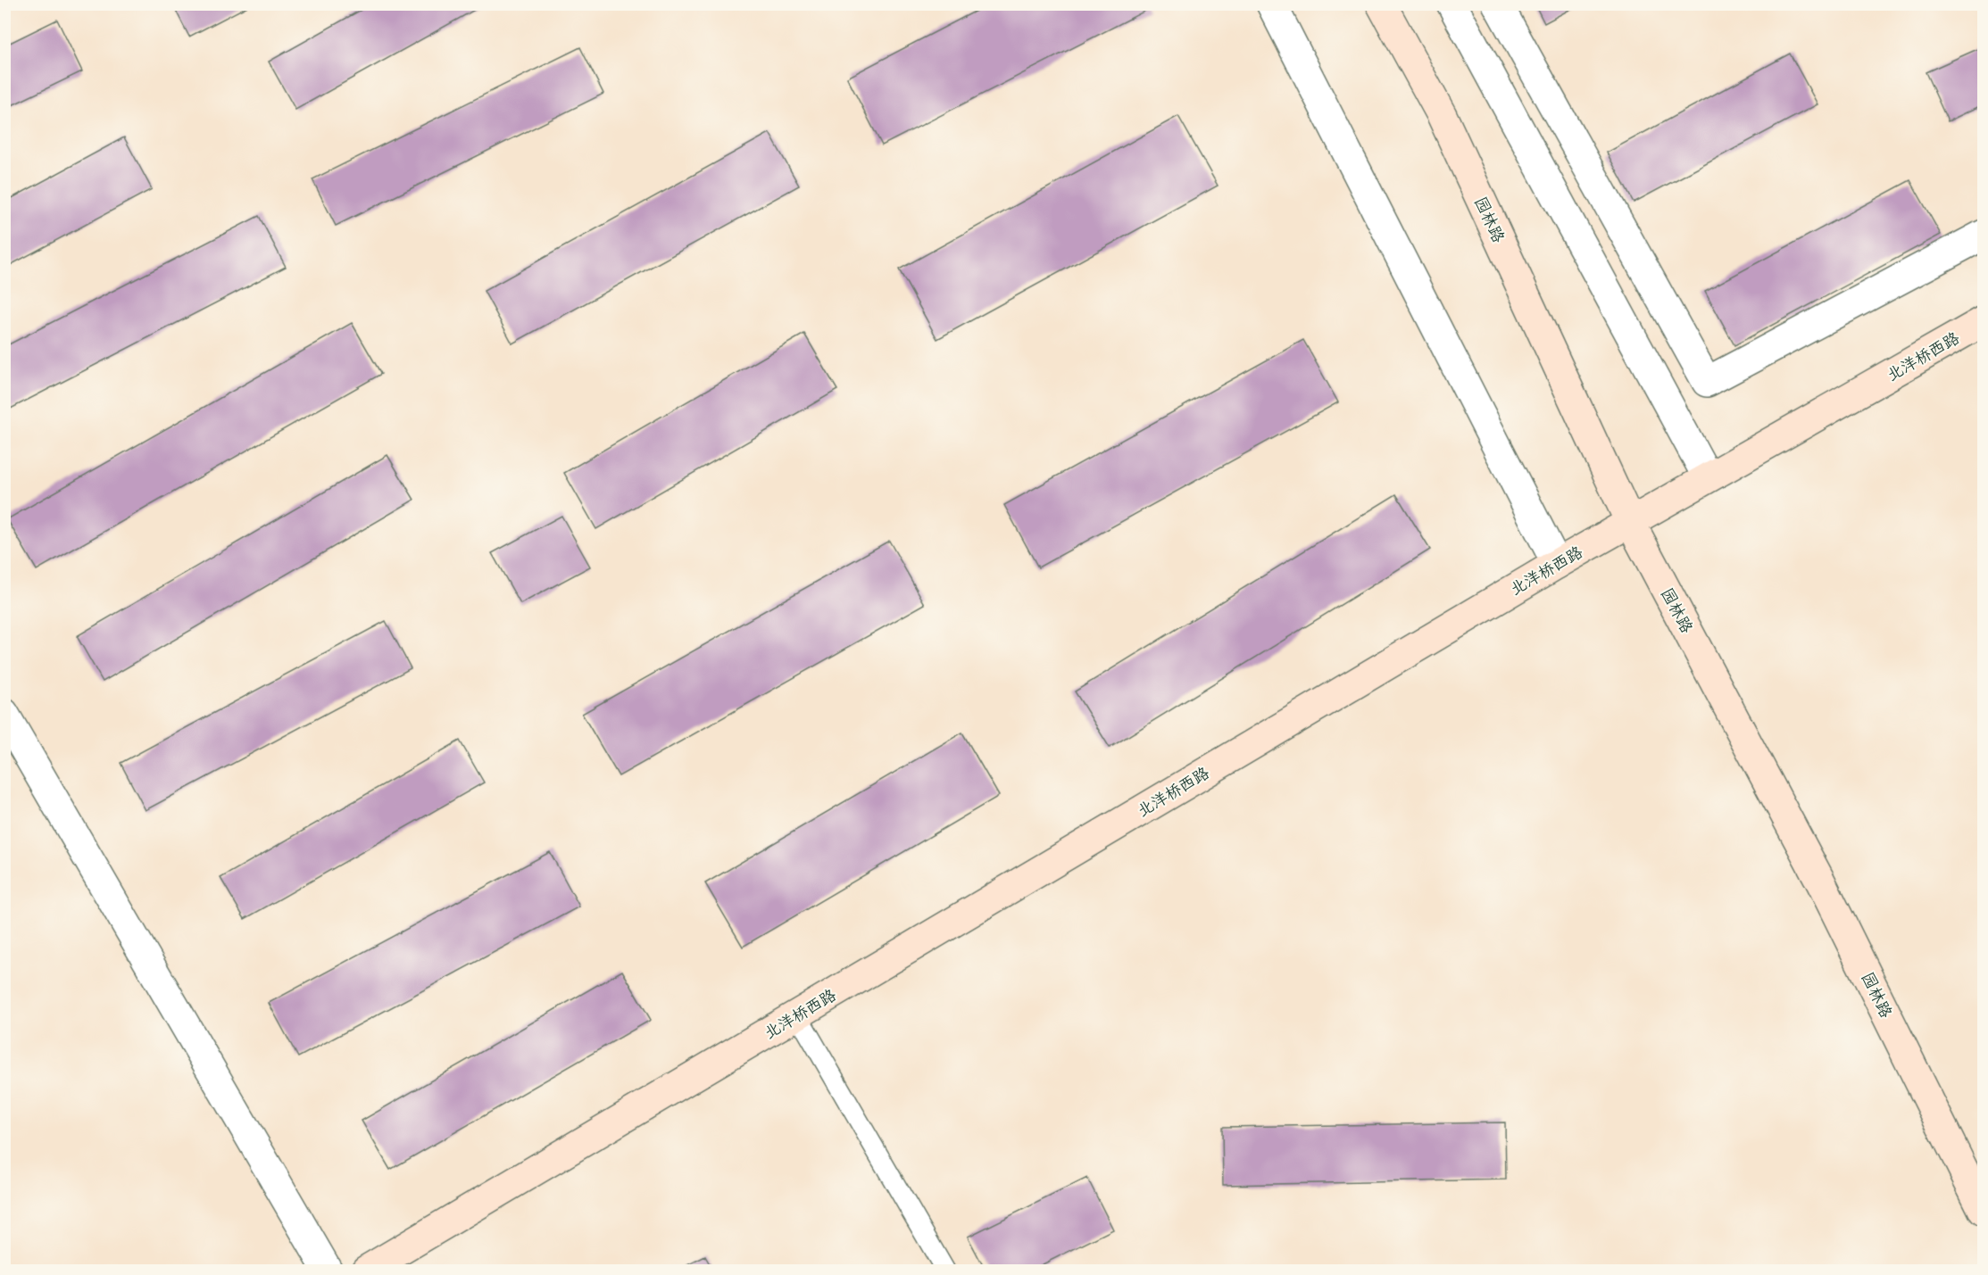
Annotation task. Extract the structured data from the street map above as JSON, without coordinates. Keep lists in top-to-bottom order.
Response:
{
  "streets": {
    "main road": ["园林路", "北洋桥西路"]
  },
  "crossings": [
    ["园林路", "北洋桥西路"]
  ]
}
